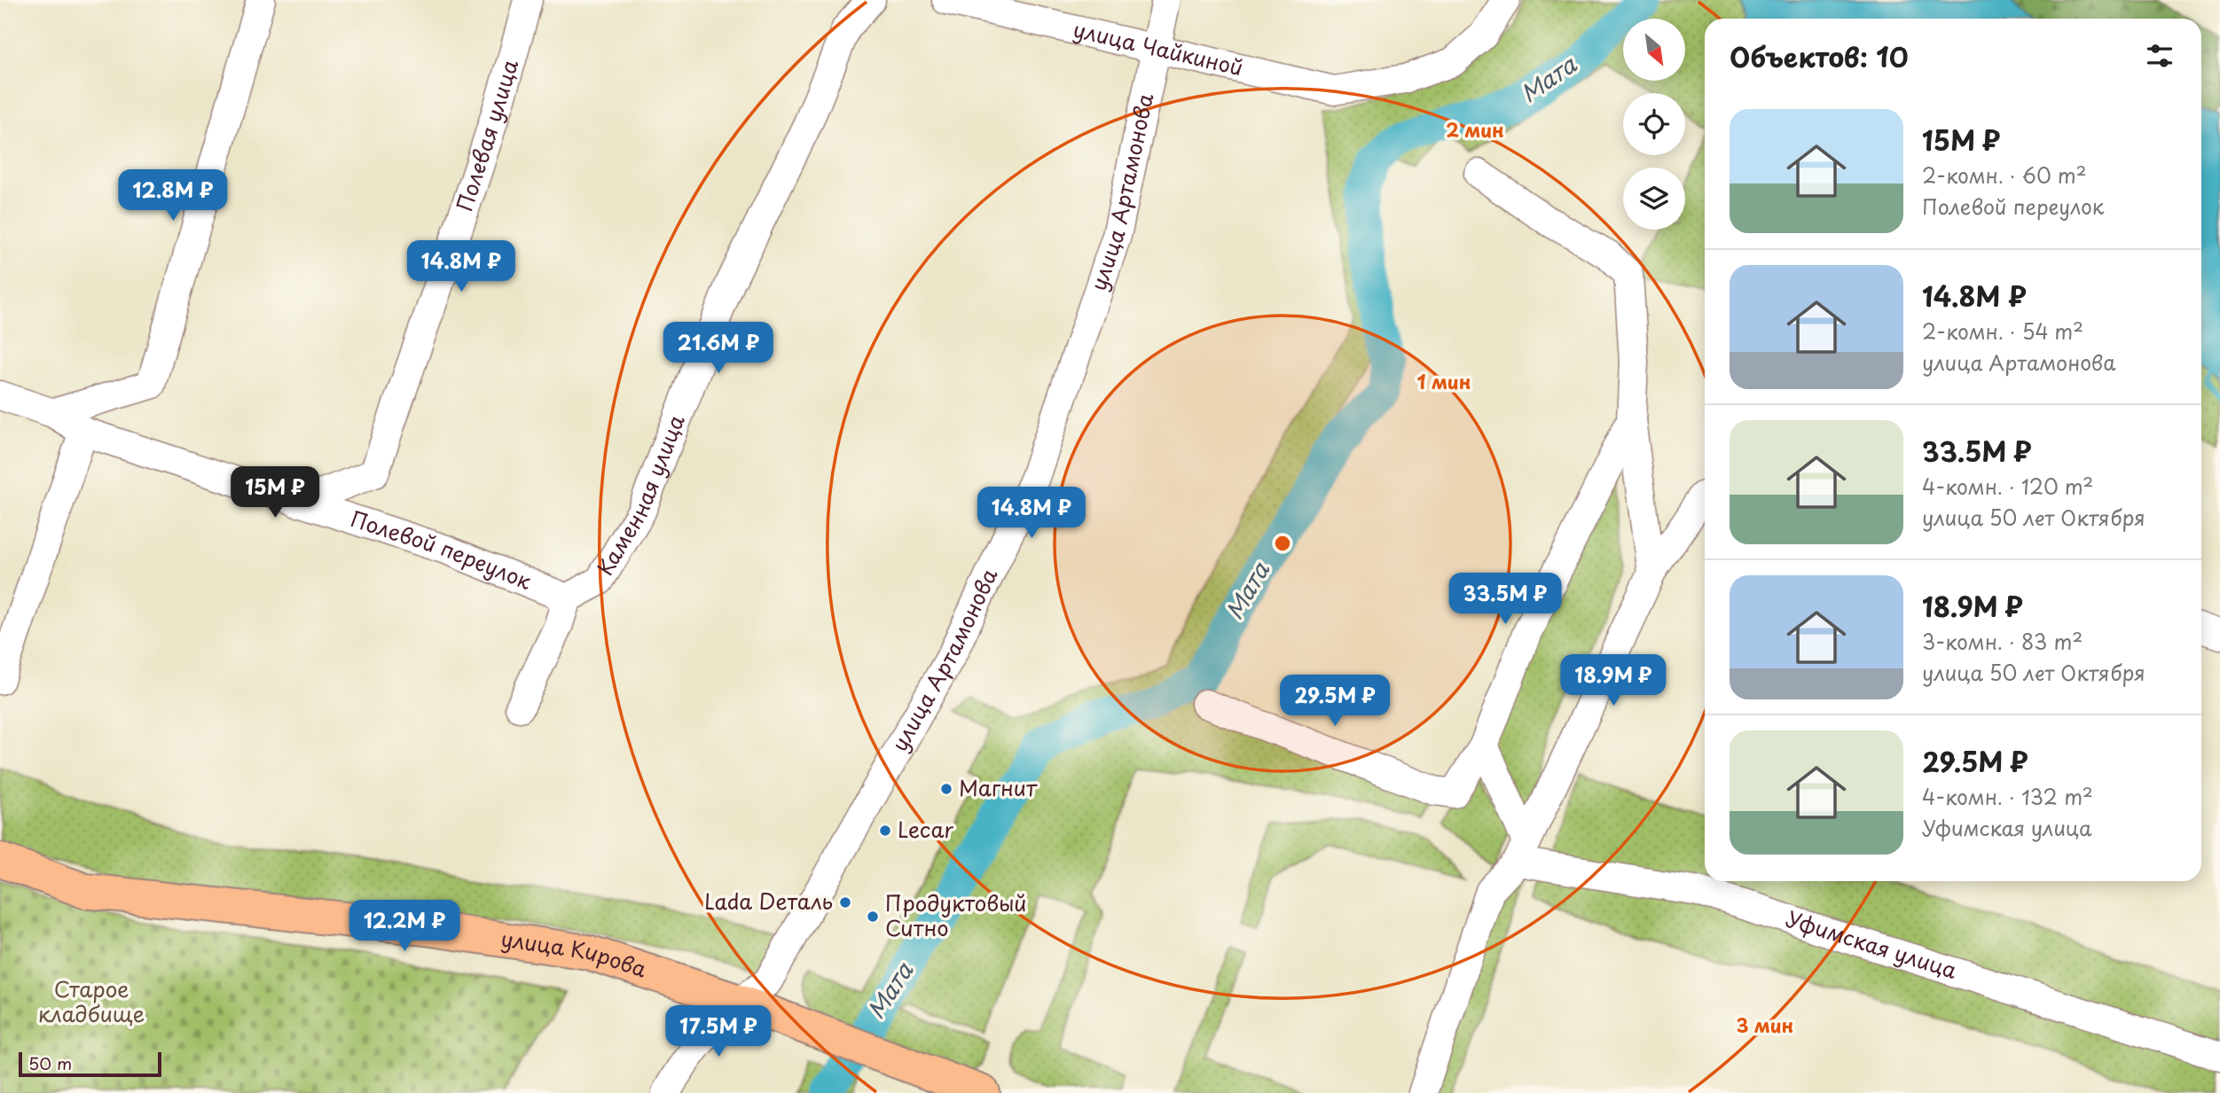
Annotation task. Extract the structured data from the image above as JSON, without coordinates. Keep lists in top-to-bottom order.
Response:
{
  "streets": {
    "main road": ["улица Кирова"],
    "street": [
      "улица Чайкиной",
      "Полевая улица",
      "улица Артамонова",
      "Каменная улица",
      "Полевой переулок",
      "Уфимская улица"
    ]
  },
  "crossings": [
    ["улица Чайкиной", "улица Артамонова"],
    ["Полевая улица", "Полевой переулок"],
    ["улица Артамонова", "улица Кирова"],
    ["Каменная улица", "Полевой переулок"]
  ],
  "water": ["Мата"],
  "parks": ["Старое кладбище"],
  "places": [
    "Магнит",
    "Lecar",
    "Lada Dеталь",
    "Продуктовый Ситно"
  ],
  "scale_bar": "50 m",
  "north": "bottom right",
  "page": {
    "heading": "Объектов: 10",
    "list": [
      {
        "name": "15M ₽",
        "note": "2-комн. · 60 m² · Полевой переулок"
      },
      {
        "name": "14.8M ₽",
        "note": "2-комн. · 54 m² · улица Артамонова"
      },
      {
        "name": "33.5M ₽",
        "note": "4-комн. · 120 m² · улица 50 лет Октября"
      },
      {
        "name": "18.9M ₽",
        "note": "3-комн. · 83 m² · улица 50 лет Октября"
      },
      {
        "name": "29.5M ₽",
        "note": "4-комн. · 132 m² · Уфимская улица"
      }
    ],
    "price": [
      "12.8M ₽",
      "14.8M ₽",
      "21.6M ₽",
      "15M ₽",
      "14.8M ₽",
      "33.5M ₽",
      "18.9M ₽",
      "29.5M ₽",
      "12.2M ₽",
      "17.5M ₽"
    ],
    "scale": "50 m"
  },
  "rings": ["2 мин", "1 мин", "3 мин"]
}
